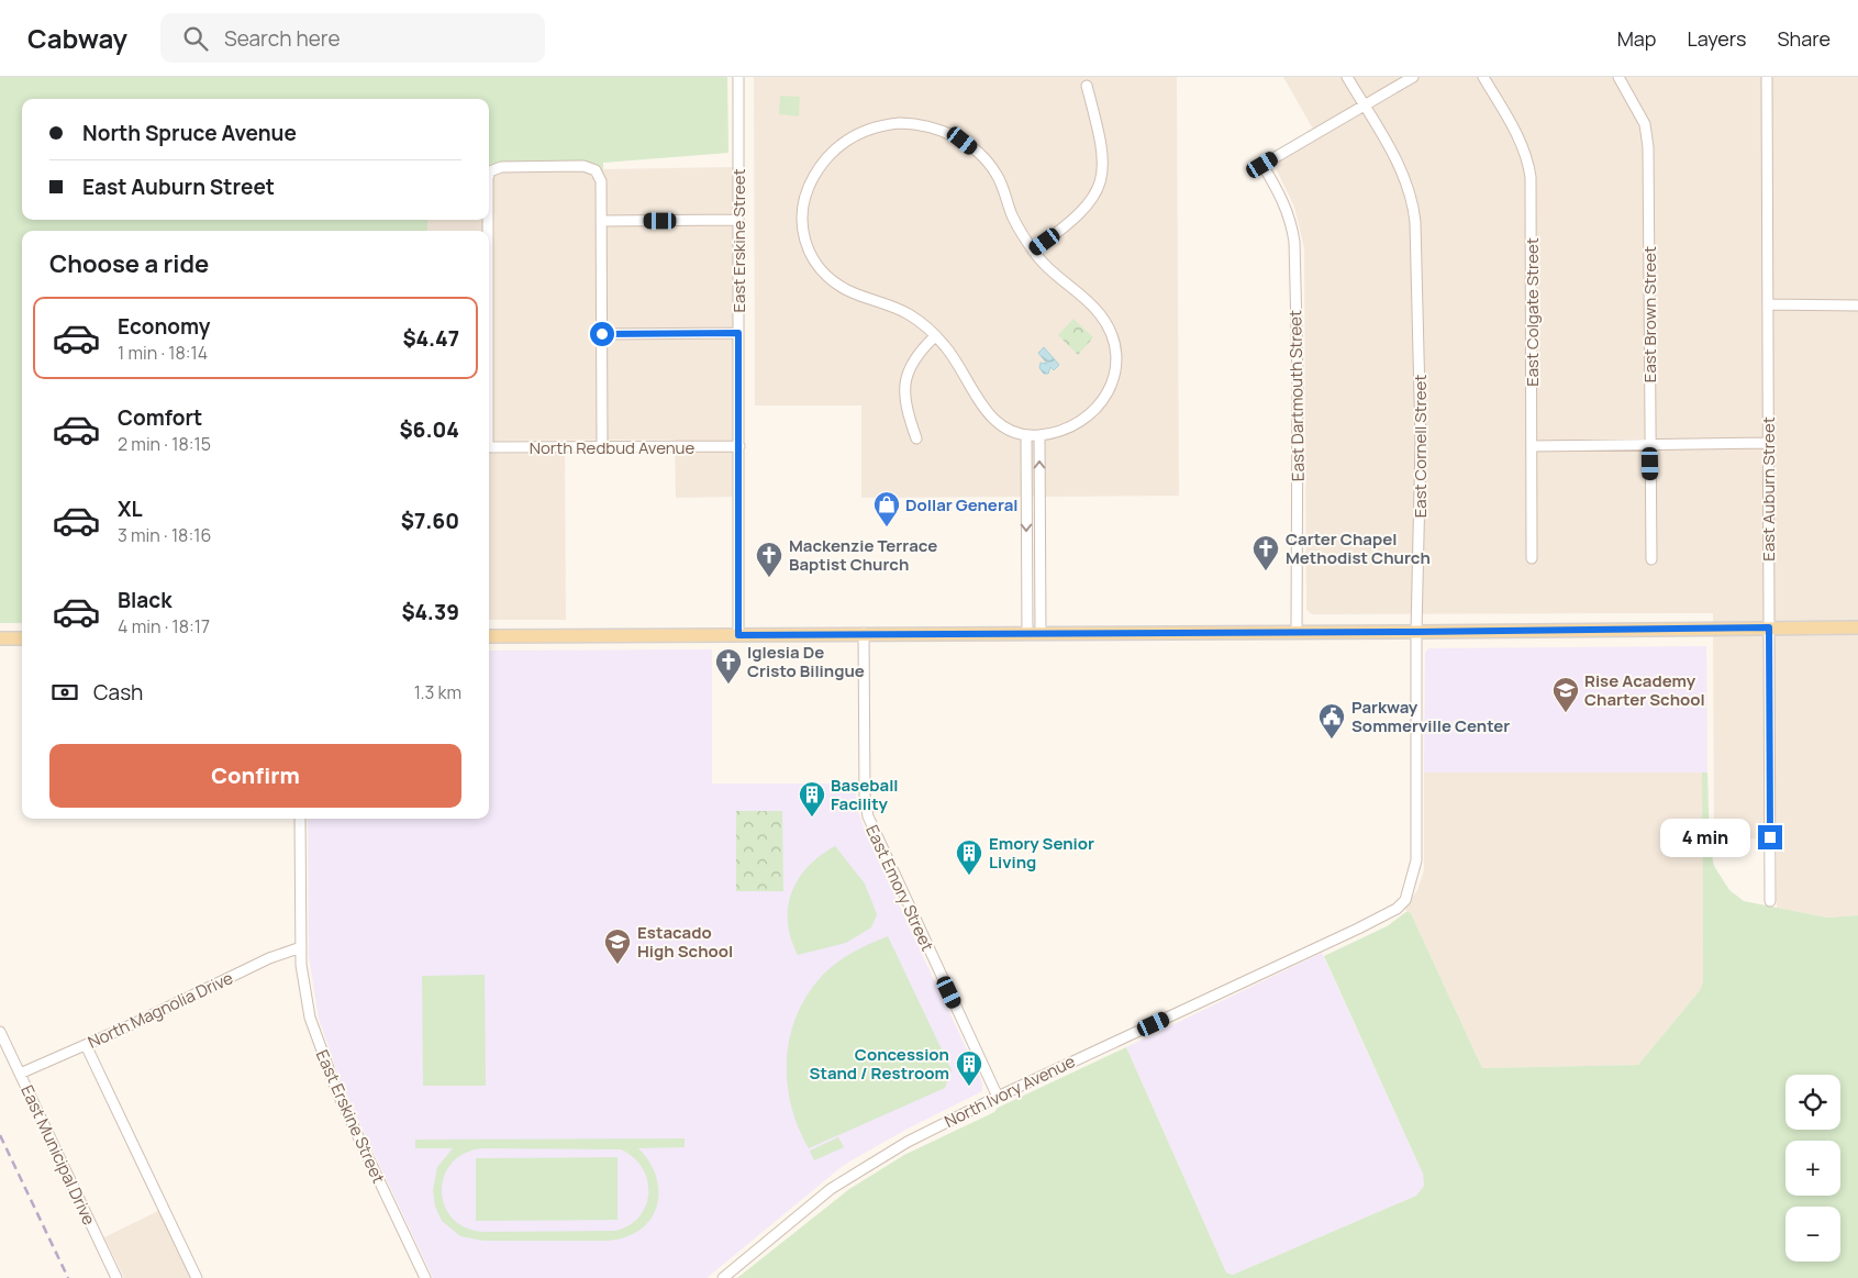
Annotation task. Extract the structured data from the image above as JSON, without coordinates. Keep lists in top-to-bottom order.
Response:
{
  "streets": {
    "street": [
      "East Erskine Street",
      "East Colgate Street",
      "East Brown Street",
      "East Dartmouth Street",
      "East Cornell Street",
      "North Redbud Avenue",
      "East Auburn Street",
      "East Emory Street",
      "North Magnolia Drive",
      "North Ivory Avenue",
      "East Municipal Drive"
    ]
  },
  "crossings": [
    ["East Erskine Street", "North Redbud Avenue"],
    ["East Erskine Street", "North Magnolia Drive"],
    ["East Dartmouth Street", "East Cornell Street"],
    ["East Cornell Street", "North Ivory Avenue"],
    ["East Emory Street", "North Ivory Avenue"],
    ["North Magnolia Drive", "East Municipal Drive"]
  ],
  "places": {
    "shop": ["Dollar General"],
    "church": ["Carter Chapel Methodist Church", "Mackenzie Terrace Baptist Church", "Iglesia De Cristo Bilingue"],
    "school or university": ["Rise Academy Charter School", "Estacado High School"],
    "public building": ["Parkway Sommerville Center"],
    "building": ["Baseball Facility", "Emory Senior Living", "Concession Stand / Restroom"]
  },
  "page": {
    "header": "Cabway",
    "search": "Search here",
    "nav": ["Map", "Layers", "Share"],
    "banner": ["North Spruce Avenue", "East Auburn Street"],
    "heading": "Choose a ride",
    "list": [
      {
        "name": "Economy",
        "note": "1 min · 18:14",
        "value": "$4.47"
      },
      {
        "name": "Comfort",
        "note": "2 min · 18:15",
        "value": "$6.04"
      },
      {
        "name": "XL",
        "note": "3 min · 18:16",
        "value": "$7.60"
      },
      {
        "name": "Black",
        "note": "4 min · 18:17",
        "value": "$4.39"
      }
    ],
    "pay": ["Cash", "1.3 km"],
    "buttons": "Confirm",
    "bubble": "4 min",
    "map_buttons": ["+", "−"]
  }
}
